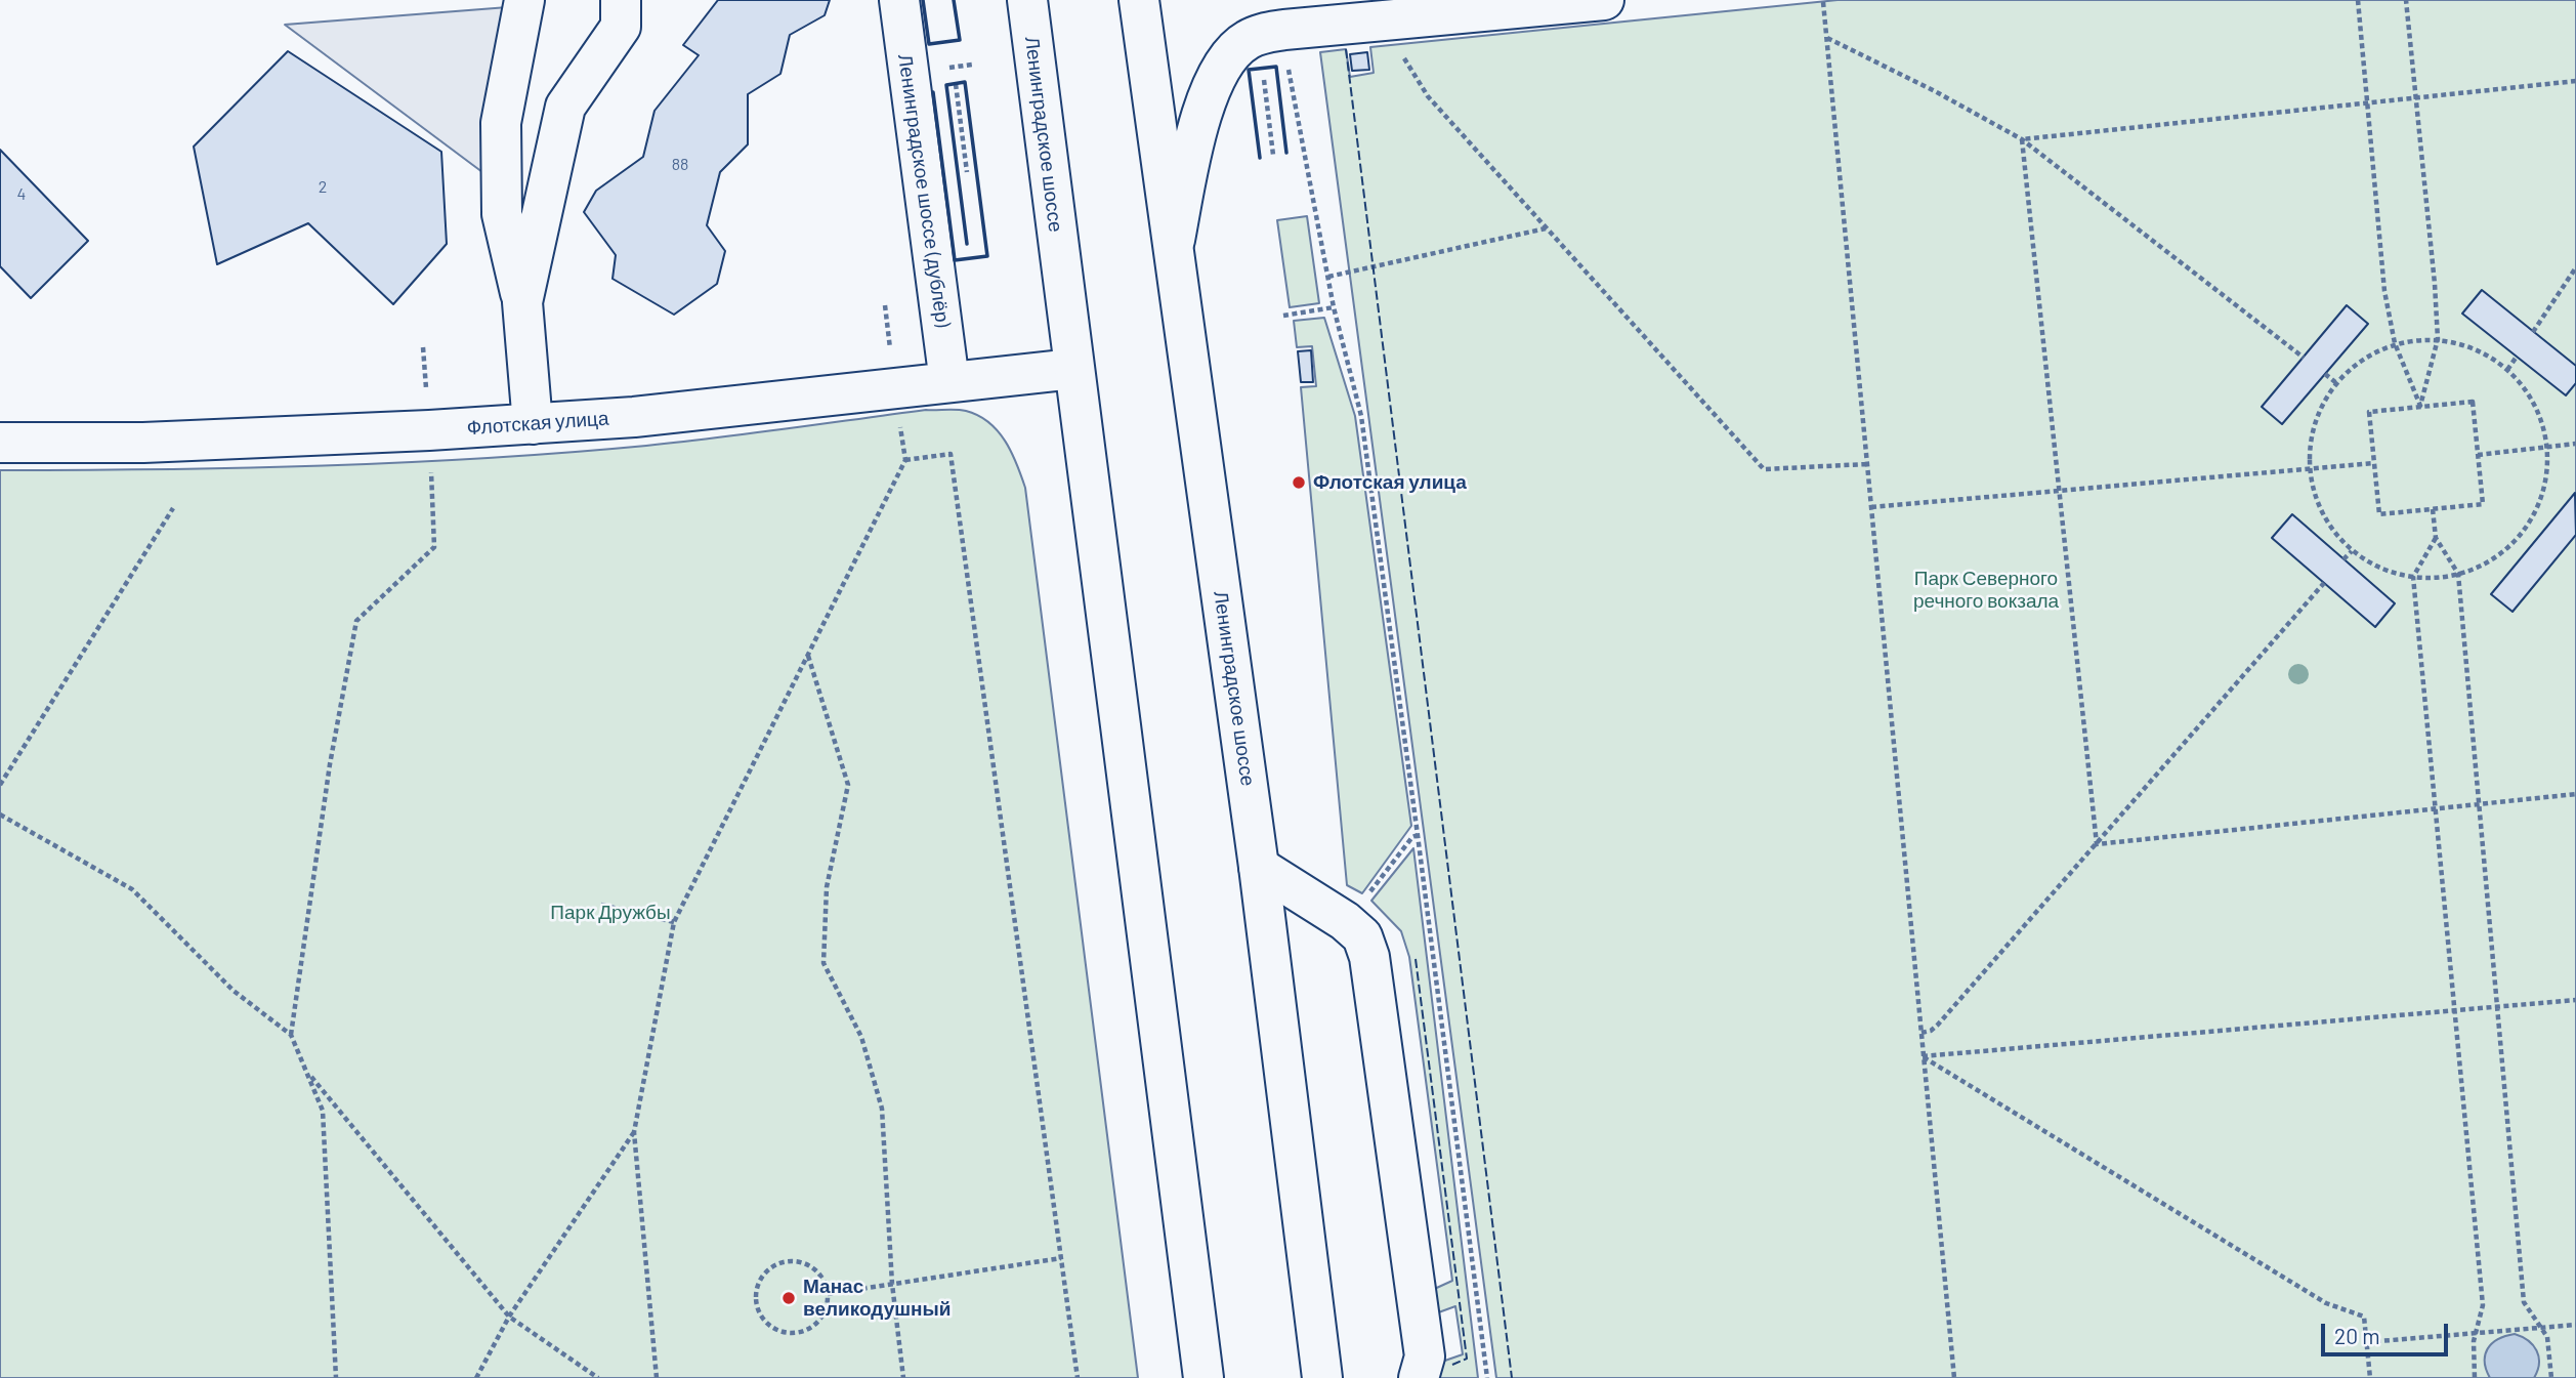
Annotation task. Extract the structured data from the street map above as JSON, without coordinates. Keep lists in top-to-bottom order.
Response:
{
  "streets": {
    "main road": ["Ленинградское шоссе", "Ленинградское шоссе (дублёр)", "Флотская улица"]
  },
  "crossings": [
    ["Ленинградское шоссе", "Флотская улица"],
    ["Ленинградское шоссе (дублёр)", "Флотская улица"]
  ],
  "parks": ["Парк Северного речного вокзала", "Парк Дружбы"],
  "places": ["Флотская улица", "Манас великодушный"],
  "house_numbers": ["88", "2", "4"],
  "scale_bar": "20 m"
}
